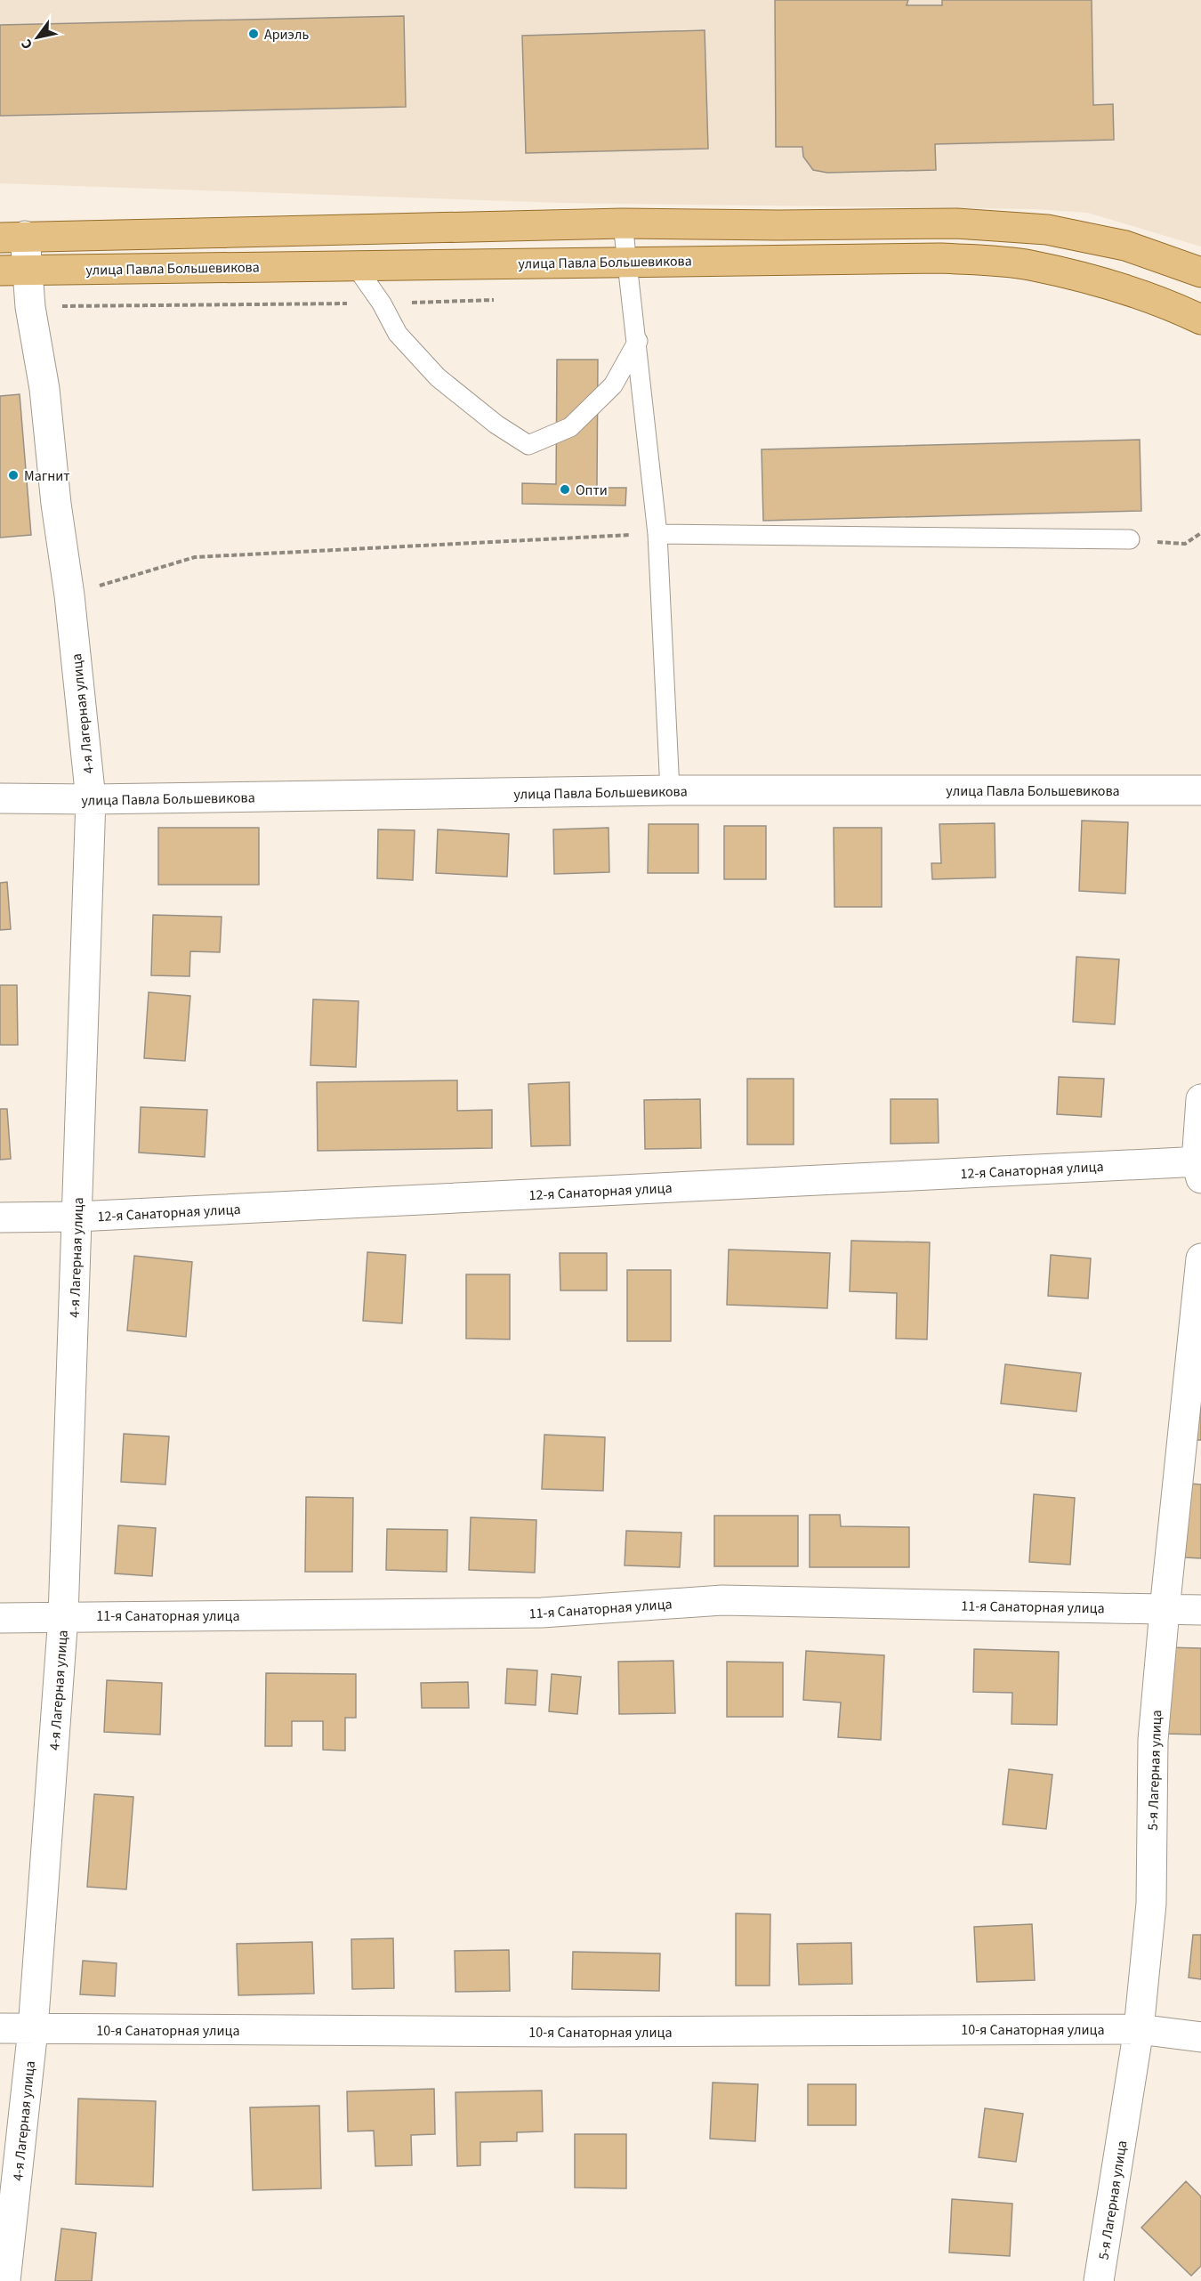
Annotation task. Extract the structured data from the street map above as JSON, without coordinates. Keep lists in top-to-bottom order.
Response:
{
  "streets": {
    "main road": ["улица Павла Большевикова"],
    "street": [
      "4-я Лагерная улица",
      "12-я Санаторная улица",
      "11-я Санаторная улица",
      "5-я Лагерная улица",
      "10-я Санаторная улица"
    ]
  },
  "crossings": [
    ["улица Павла Большевикова", "4-я Лагерная улица"],
    ["4-я Лагерная улица", "12-я Санаторная улица"],
    ["4-я Лагерная улица", "11-я Санаторная улица"],
    ["4-я Лагерная улица", "10-я Санаторная улица"],
    ["11-я Санаторная улица", "5-я Лагерная улица"],
    ["5-я Лагерная улица", "10-я Санаторная улица"]
  ],
  "places": ["Ариэль", "Магнит", "Опти"],
  "north": "bottom left"
}
